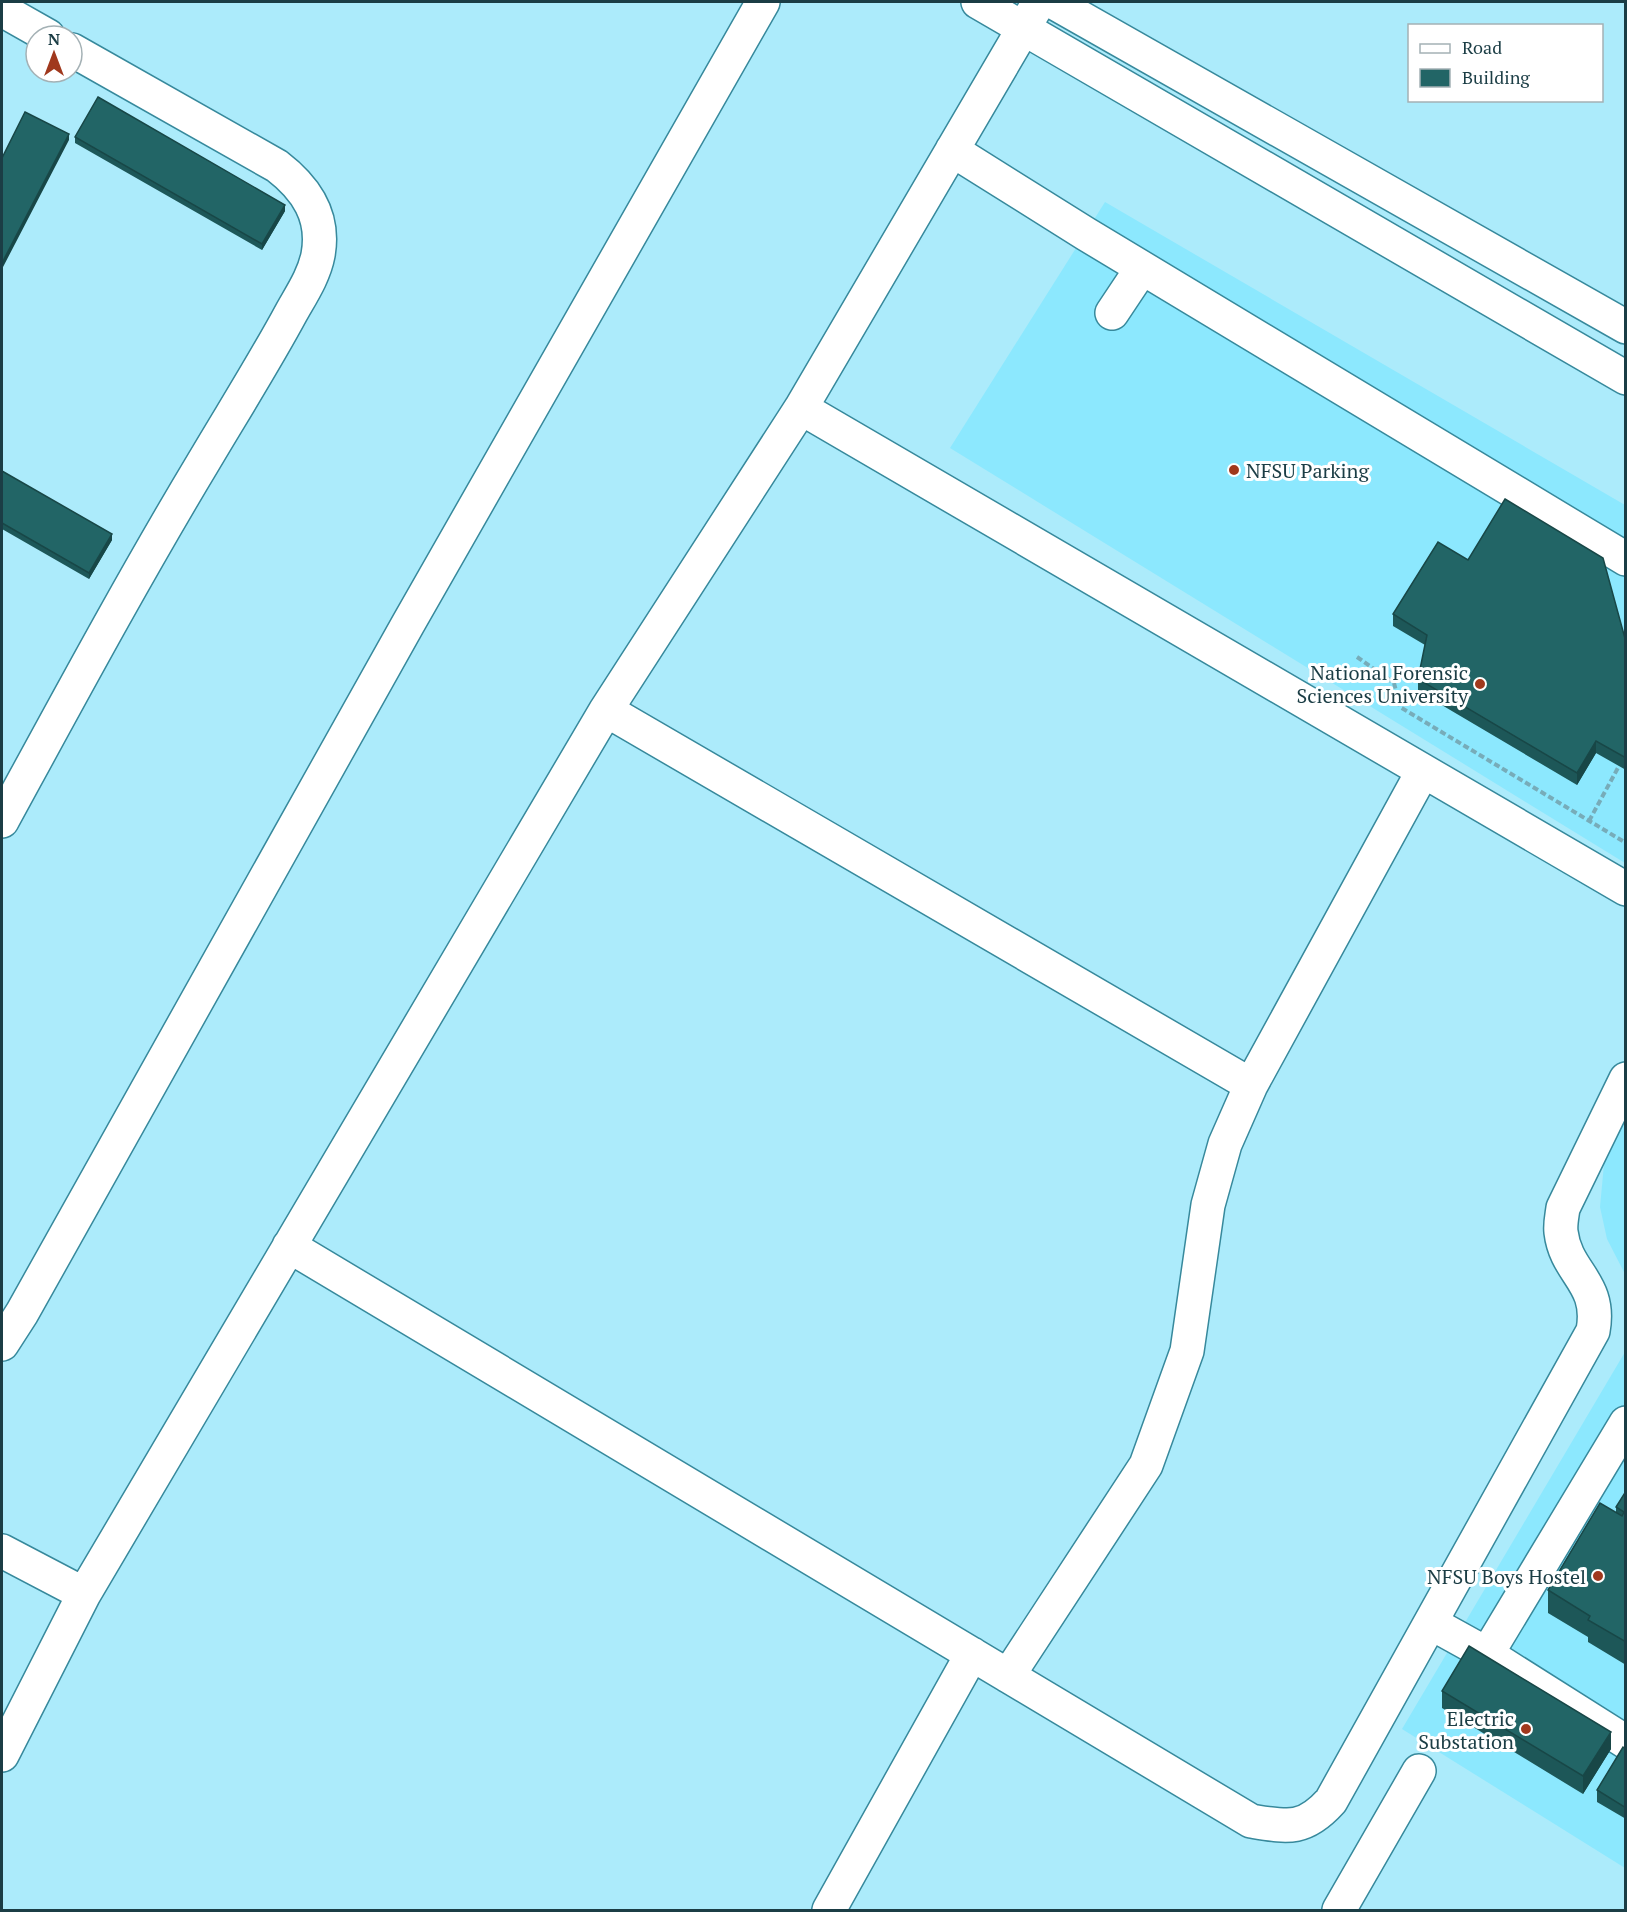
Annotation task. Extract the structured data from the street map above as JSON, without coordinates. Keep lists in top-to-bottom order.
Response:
{
  "places": [
    "NFSU Parking",
    "National Forensic Sciences University",
    "NFSU Boys Hostel",
    "Electric Substation"
  ],
  "legend": ["Road", "Building"],
  "north": "top"
}
